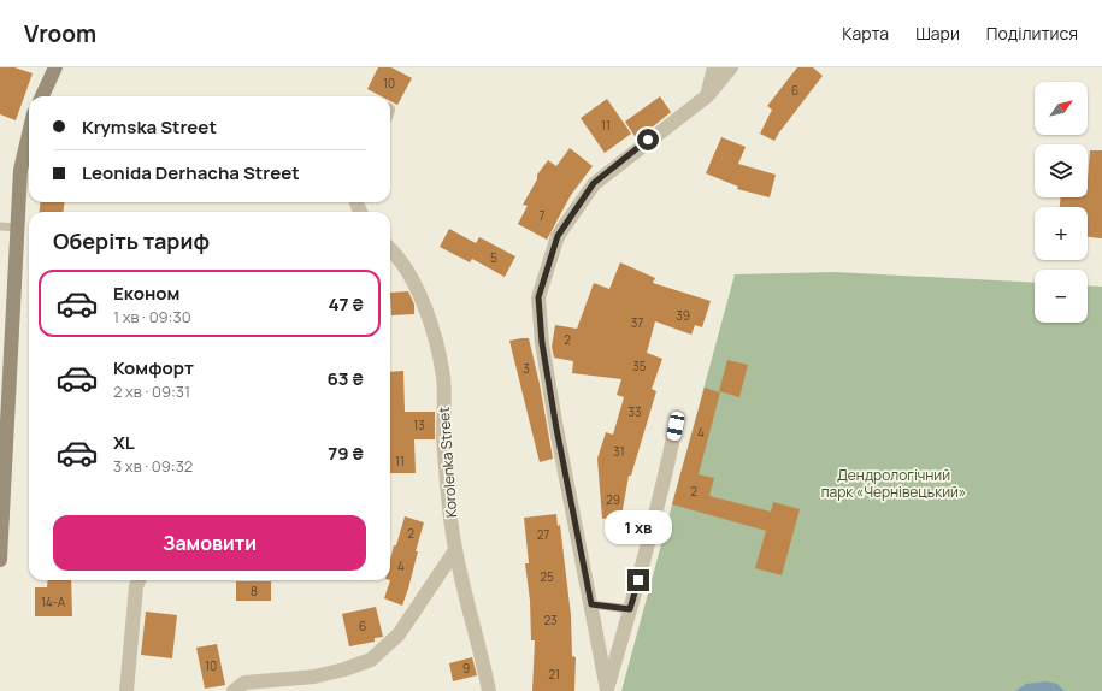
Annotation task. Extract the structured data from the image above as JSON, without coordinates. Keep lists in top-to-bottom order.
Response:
{
  "streets": {
    "street": ["Korolenka Street"]
  },
  "parks": ["Дендрологічний парк «Чернівецький»"],
  "house_numbers": [
    "10",
    "6",
    "11",
    "7",
    "5",
    "39",
    "37",
    "2",
    "35",
    "3",
    "33",
    "13",
    "4",
    "31",
    "11",
    "2",
    "29",
    "2",
    "27",
    "4",
    "25",
    "8",
    "14-А",
    "23",
    "6",
    "10",
    "9",
    "21"
  ],
  "north": "top right",
  "page": {
    "header": "Vroom",
    "nav": ["Карта", "Шари", "Поділитися"],
    "map_buttons": ["+", "−"],
    "banner": ["Krymska Street", "Leonida Derhacha Street"],
    "heading": "Оберіть тариф",
    "list": [
      {
        "name": "Економ",
        "note": "1 хв · 09:30",
        "value": "47 ₴"
      },
      {
        "name": "Комфорт",
        "note": "2 хв · 09:31",
        "value": "63 ₴"
      },
      {
        "name": "XL",
        "note": "3 хв · 09:32",
        "value": "79 ₴"
      }
    ],
    "buttons": "Замовити",
    "bubble": "1 хв"
  }
}
